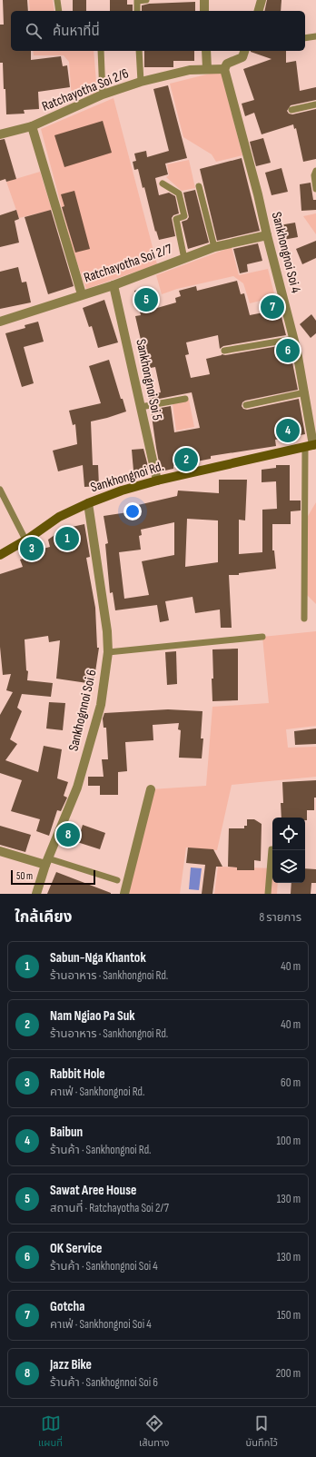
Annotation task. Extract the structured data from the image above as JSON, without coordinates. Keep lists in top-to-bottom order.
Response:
{
  "streets": {
    "street": [
      "Ratchayotha Soi 2/6",
      "Sankhongnoi Soi 4",
      "Ratchayotha Soi 2/7",
      "Sankhongnoi Soi 5",
      "Sankhongnoi Rd.",
      "Sankhognnoi Soi 6"
    ]
  },
  "crossings": [
    ["Ratchayotha Soi 2/6", "Sankhongnoi Soi 4"],
    ["Sankhongnoi Soi 4", "Ratchayotha Soi 2/7"],
    ["Sankhongnoi Soi 4", "Sankhongnoi Rd."],
    ["Ratchayotha Soi 2/7", "Sankhongnoi Soi 5"],
    ["Sankhongnoi Soi 5", "Sankhongnoi Rd."],
    ["Sankhongnoi Rd.", "Sankhognnoi Soi 6"]
  ],
  "scale_bar": "50 m",
  "page": {
    "search": "ค้นหาที่นี่",
    "pins": [
      "5",
      "7",
      "6",
      "4",
      "2",
      "1",
      "3",
      "8"
    ],
    "scale": "50 m",
    "heading": ["ใกล้เคียง", "8 รายการ"],
    "list": [
      {
        "mark": "1",
        "name": "Sabun-Nga Khantok",
        "note": "ร้านอาหาร · Sankhongnoi Rd.",
        "value": "40 m"
      },
      {
        "mark": "2",
        "name": "Nam Ngiao Pa Suk",
        "note": "ร้านอาหาร · Sankhongnoi Rd.",
        "value": "40 m"
      },
      {
        "mark": "3",
        "name": "Rabbit Hole",
        "note": "คาเฟ่ · Sankhongnoi Rd.",
        "value": "60 m"
      },
      {
        "mark": "4",
        "name": "Baibun",
        "note": "ร้านค้า · Sankhongnoi Rd.",
        "value": "100 m"
      },
      {
        "mark": "5",
        "name": "Sawat Aree House",
        "note": "สถานที่ · Ratchayotha Soi 2/7",
        "value": "130 m"
      },
      {
        "mark": "6",
        "name": "OK Service",
        "note": "ร้านค้า · Sankhongnoi Soi 4",
        "value": "130 m"
      },
      {
        "mark": "7",
        "name": "Gotcha",
        "note": "คาเฟ่ · Sankhongnoi Soi 4",
        "value": "150 m"
      },
      {
        "mark": "8",
        "name": "Jazz Bike",
        "note": "ร้านค้า · Sankhognnoi Soi 6",
        "value": "200 m"
      }
    ],
    "nav": ["แผนที่", "เส้นทาง", "บันทึกไว้"]
  }
}
